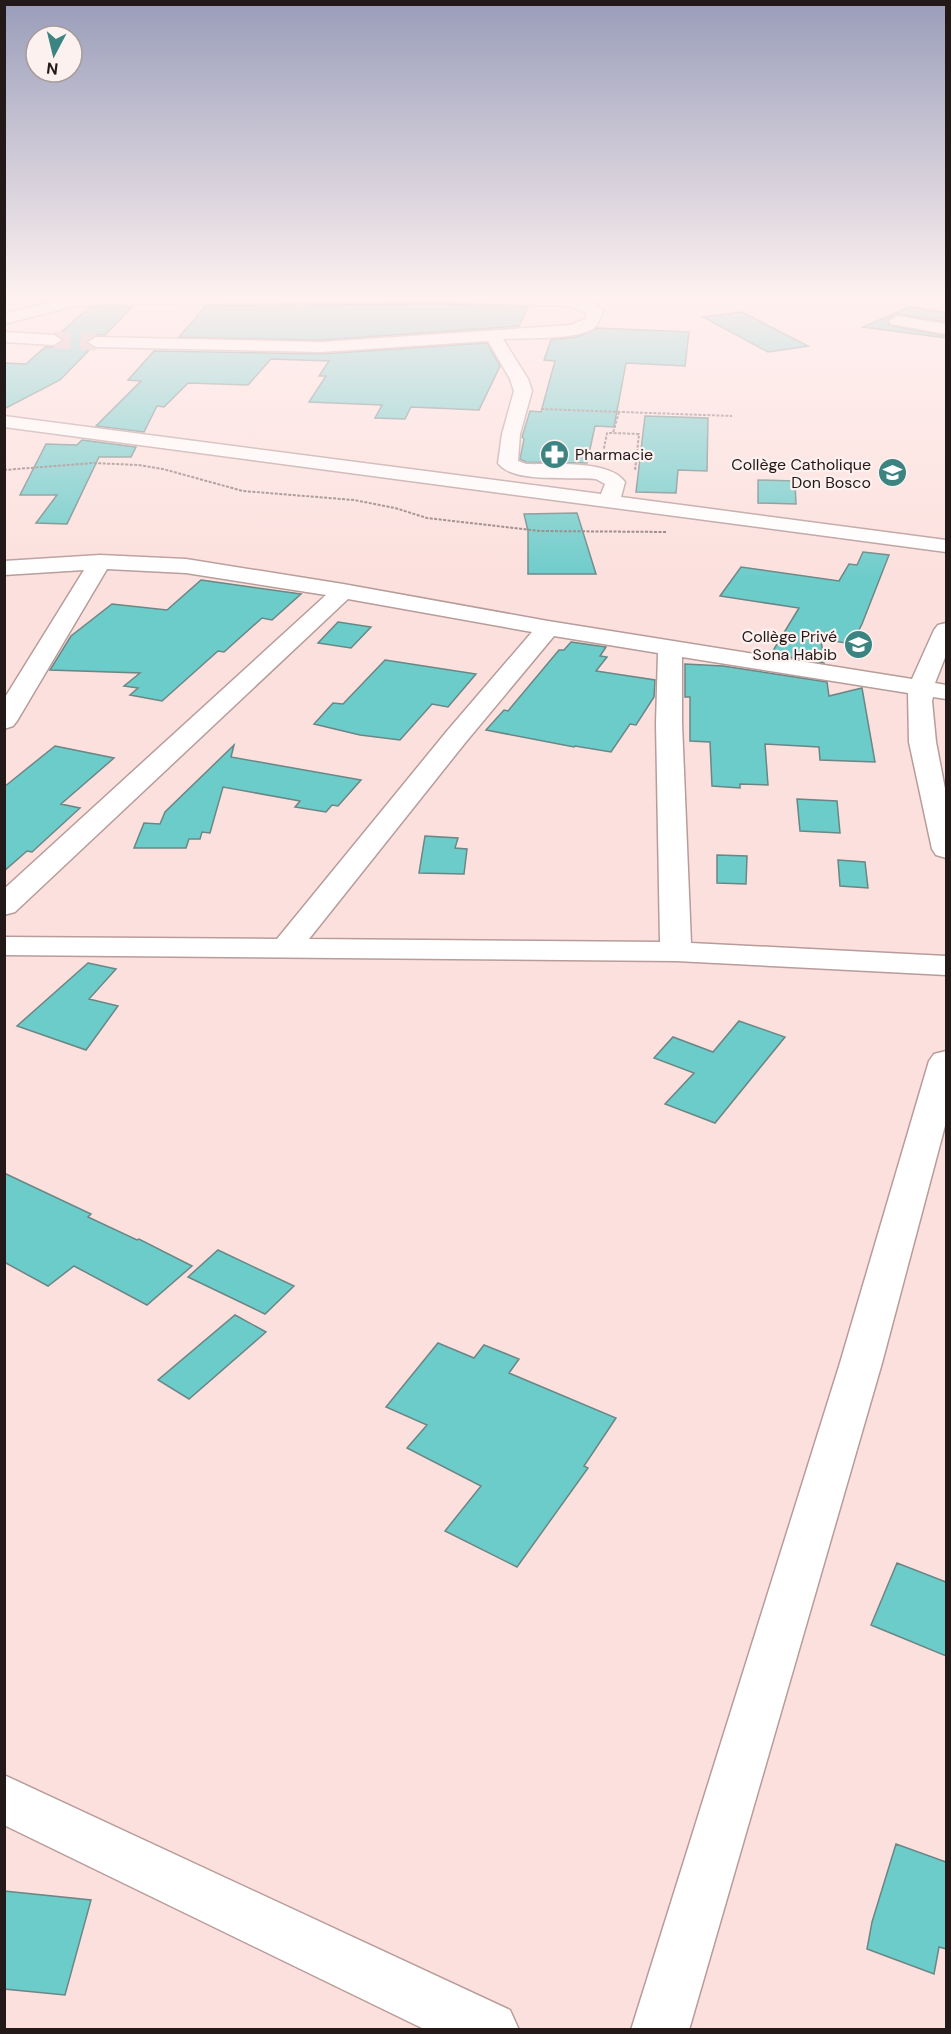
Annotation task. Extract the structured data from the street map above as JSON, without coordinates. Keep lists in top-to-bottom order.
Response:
{
  "places": {
    "pharmacy": ["Pharmacie"],
    "school or university": ["Collège Catholique Don Bosco", "Collège Privé Sona Habib"]
  },
  "north": "bottom"
}
